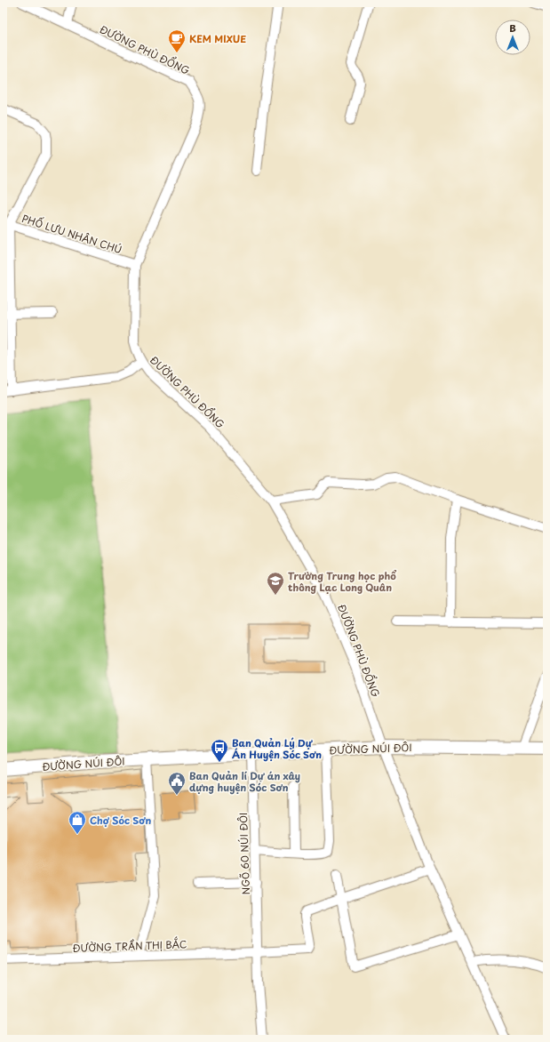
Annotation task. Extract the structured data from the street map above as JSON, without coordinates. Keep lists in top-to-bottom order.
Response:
{
  "streets": {
    "main road": ["ĐƯỜNG NÚI ĐÔI"],
    "street": [
      "ĐƯỜNG PHÙ ĐỔNG",
      "PHỐ LƯU NHÂN CHÚ",
      "NGÕ 60 NÚI ĐÔI",
      "ĐƯỜNG TRẦN THỊ BẮC"
    ]
  },
  "crossings": [
    ["ĐƯỜNG PHÙ ĐỔNG", "PHỐ LƯU NHÂN CHÚ"],
    ["ĐƯỜNG PHÙ ĐỔNG", "ĐƯỜNG NÚI ĐÔI"],
    ["ĐƯỜNG NÚI ĐÔI", "NGÕ 60 NÚI ĐÔI"],
    ["NGÕ 60 NÚI ĐÔI", "ĐƯỜNG TRẦN THỊ BẮC"]
  ],
  "places": {
    "cafe": ["KEM MIXUE"],
    "school or university": ["Trường Trung học phổ thông Lạc Long Quân"],
    "bus stop": ["Ban Quản Lý Dự Án Huyện Sóc Sơn"],
    "public building": ["Ban Quản lí Dự án xây dựng huyện Sóc Sơn"],
    "shop": ["Chợ Sóc Sơn"]
  },
  "north": "top"
}
